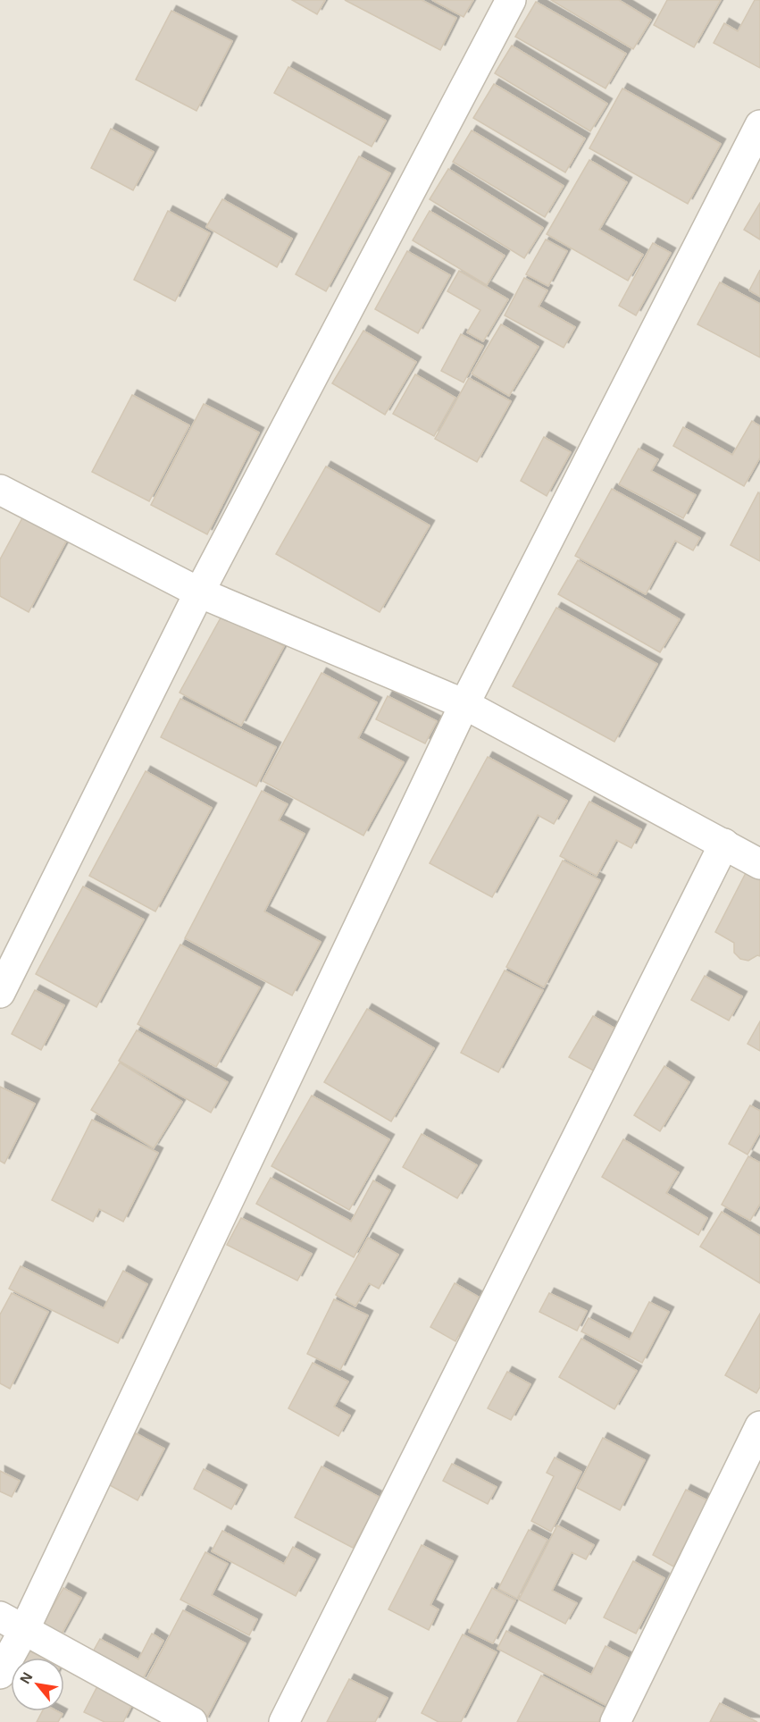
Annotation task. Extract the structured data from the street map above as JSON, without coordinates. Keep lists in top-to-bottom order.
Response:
{
  "north": "top left"
}
